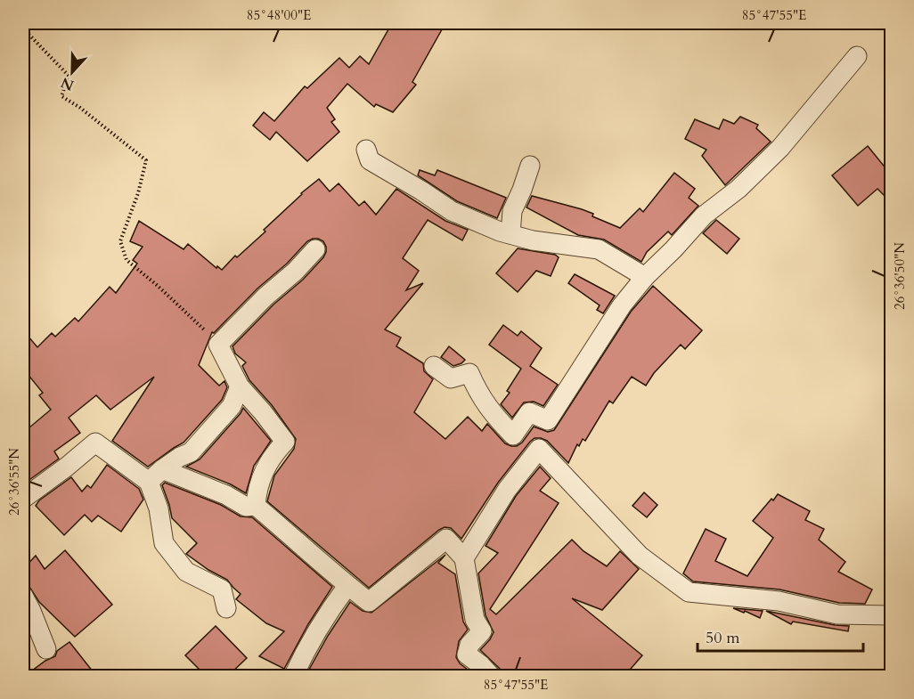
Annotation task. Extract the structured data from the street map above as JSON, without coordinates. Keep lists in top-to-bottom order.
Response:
{
  "scale_bar": "50 m",
  "north": "bottom",
  "coordinates": [
    "85°48'00\"E",
    "85°47'55\"E",
    "26°36'50\"N",
    "26°36'55\"N"
  ]
}
